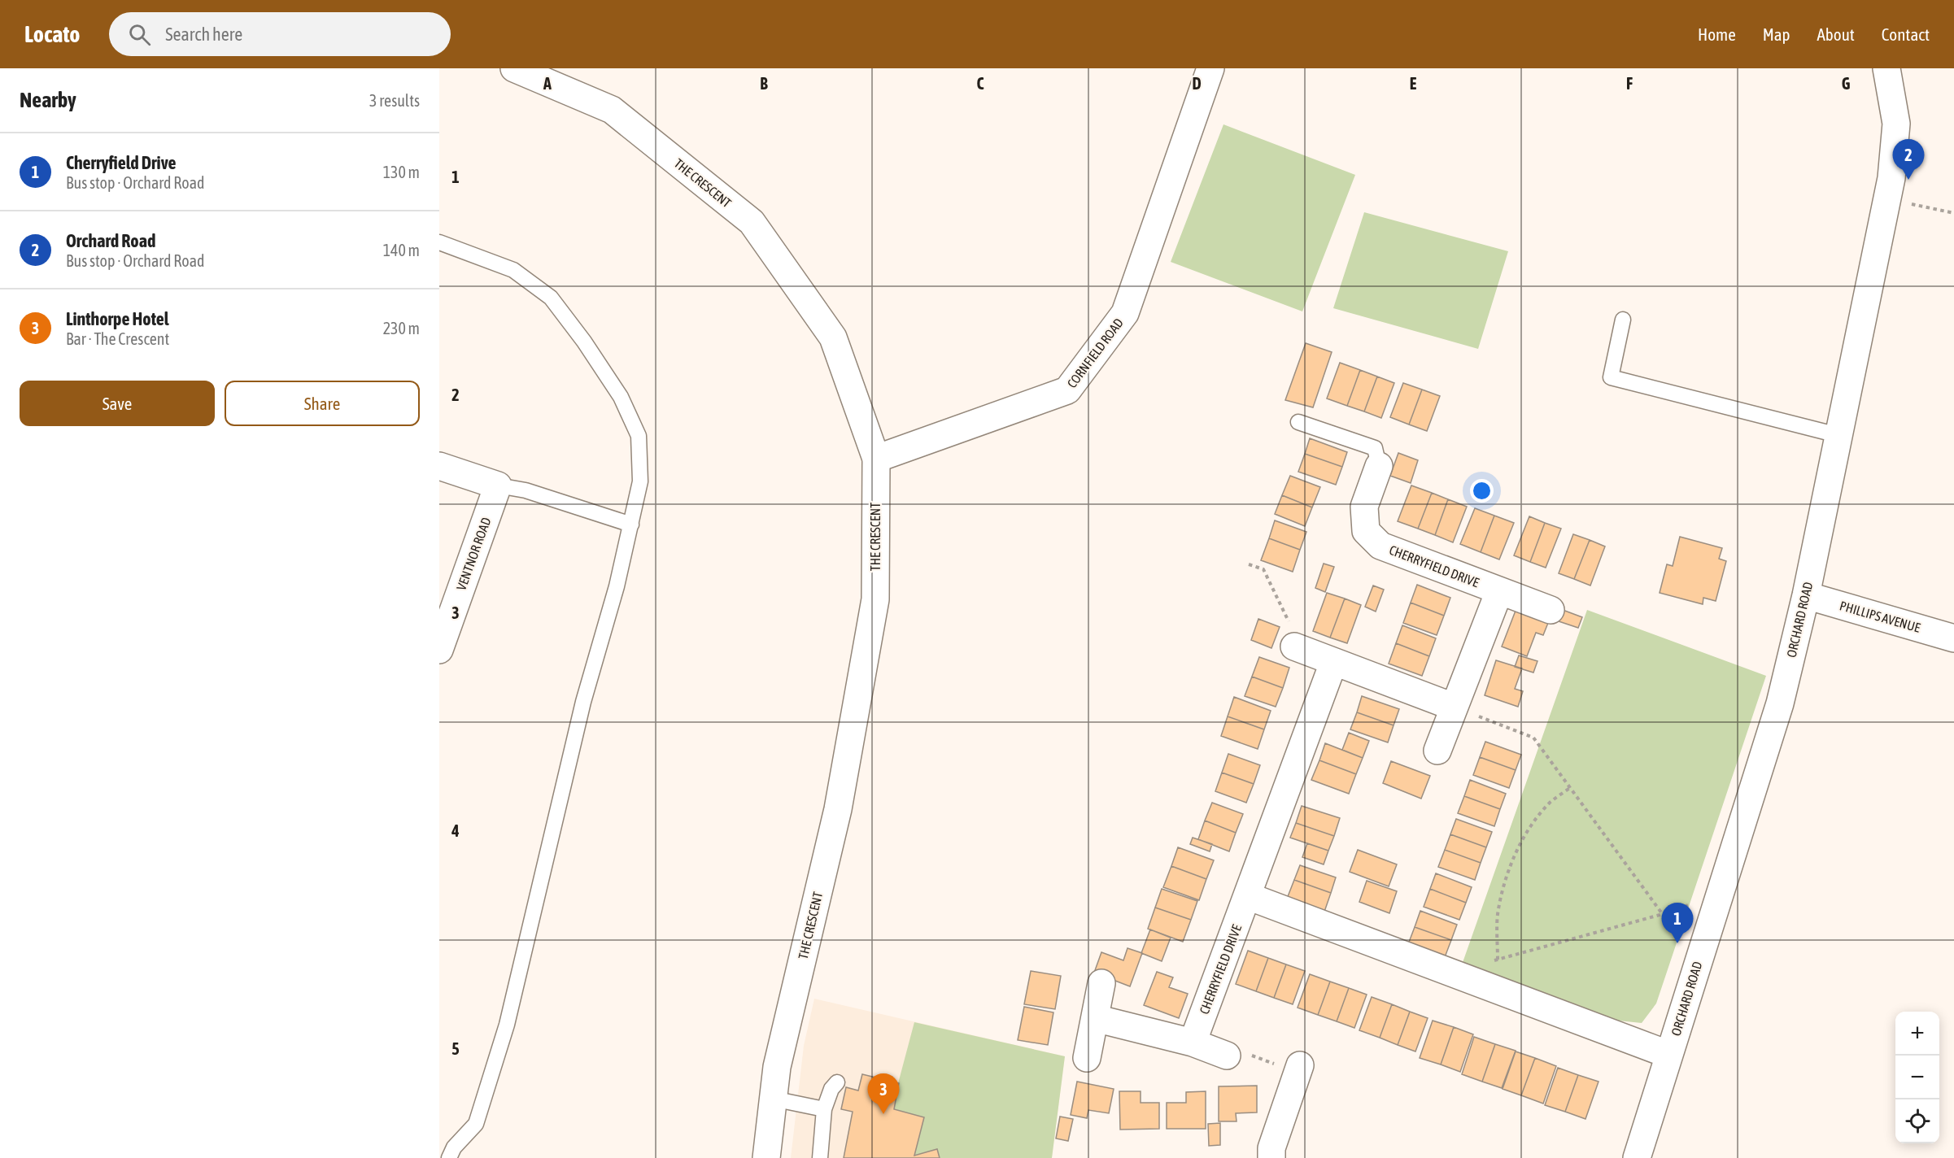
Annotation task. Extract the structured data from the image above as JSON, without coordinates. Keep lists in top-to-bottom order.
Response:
{
  "streets": {
    "street": [
      "THE CRESCENT",
      "CORNFIELD ROAD",
      "VENTNOR ROAD",
      "CHERRYFIELD DRIVE",
      "PHILLIPS AVENUE",
      "ORCHARD ROAD"
    ]
  },
  "crossings": [
    ["THE CRESCENT", "CORNFIELD ROAD"],
    ["PHILLIPS AVENUE", "ORCHARD ROAD"]
  ],
  "page": {
    "header": "Locato",
    "search": "Search here",
    "nav": [
      "Home",
      "Map",
      "About",
      "Contact"
    ],
    "heading": ["Nearby", "3 results"],
    "list": [
      {
        "mark": "1",
        "name": "Cherryfield Drive",
        "note": "Bus stop · Orchard Road",
        "value": "130 m"
      },
      {
        "mark": "2",
        "name": "Orchard Road",
        "note": "Bus stop · Orchard Road",
        "value": "140 m"
      },
      {
        "mark": "3",
        "name": "Linthorpe Hotel",
        "note": "Bar · The Crescent",
        "value": "230 m"
      }
    ],
    "pins": ["2", "1", "3"],
    "buttons": ["Save", "Share"],
    "map_buttons": ["+", "−"]
  },
  "grid": {
    "columns": [
      "A",
      "B",
      "C",
      "D",
      "E",
      "F",
      "G"
    ],
    "rows": [
      "1",
      "2",
      "3",
      "4",
      "5"
    ]
  }
}
